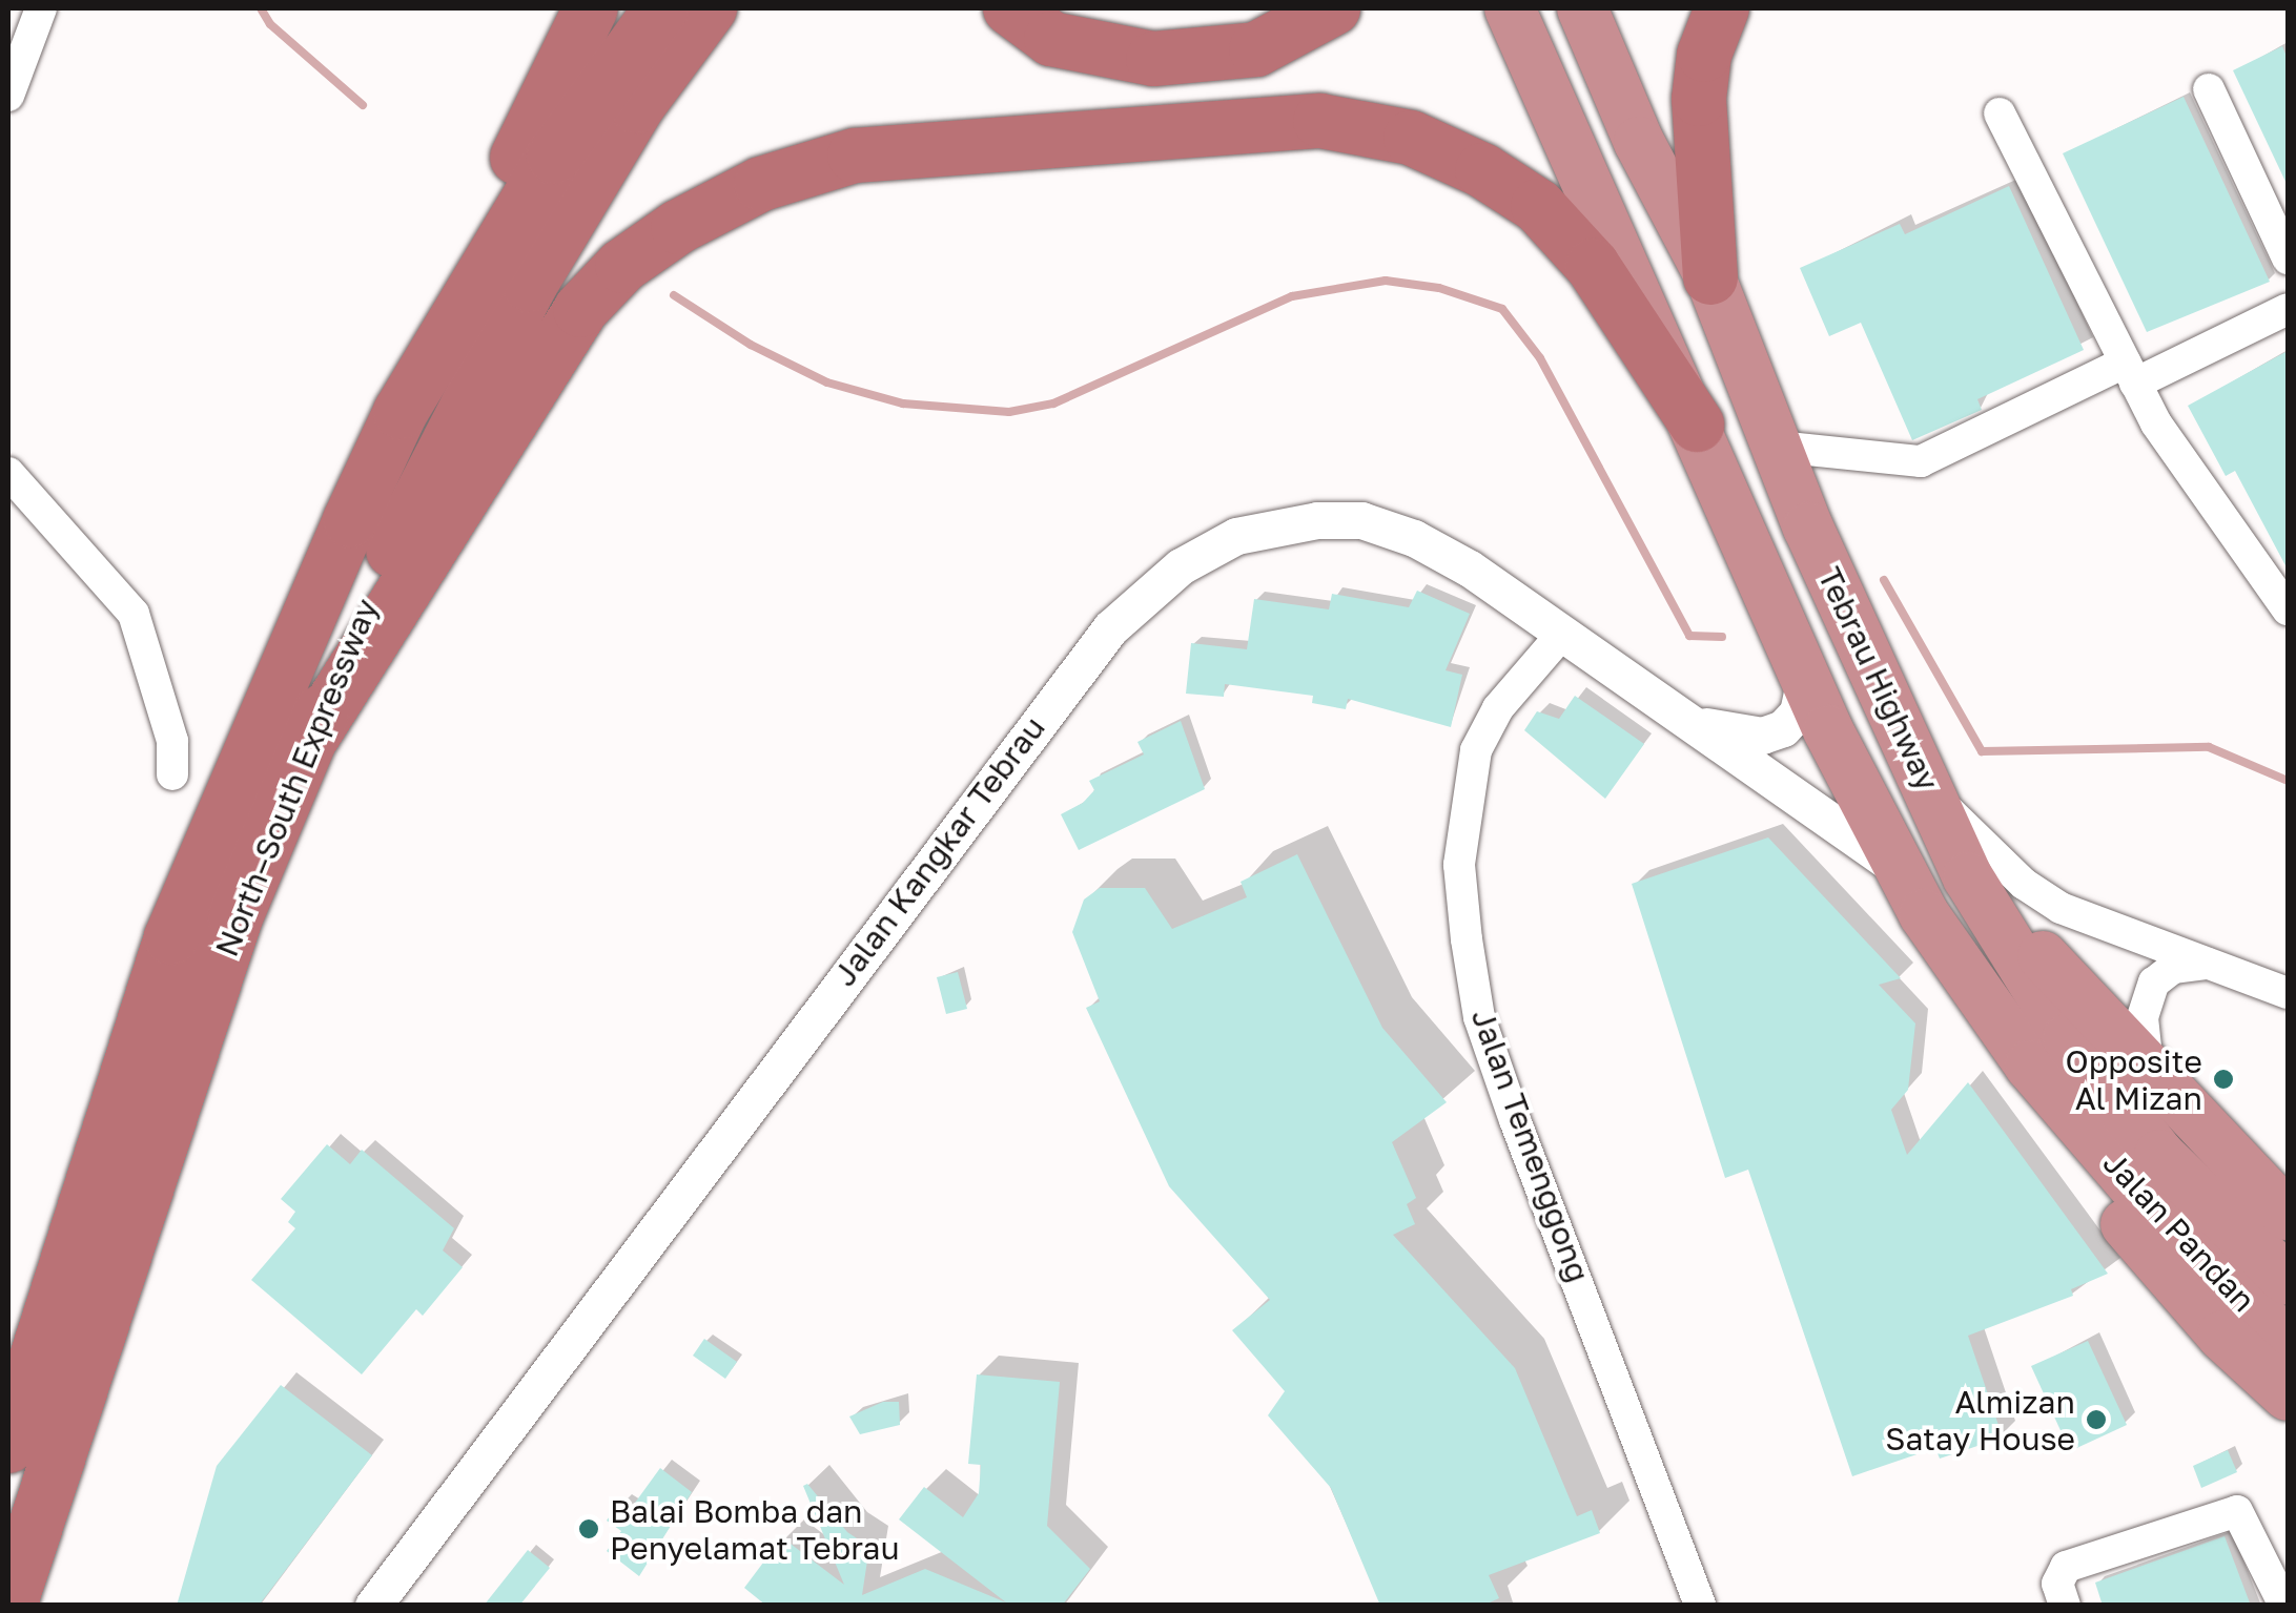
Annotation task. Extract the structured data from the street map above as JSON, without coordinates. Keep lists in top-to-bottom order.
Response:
{
  "streets": {
    "highway": ["Tebrau Highway", "North–South Expressway", "Jalan Pandan"],
    "street": ["Jalan Kangkar Tebrau", "Jalan Temenggong"]
  },
  "crossings": [
    ["Tebrau Highway", "Jalan Kangkar Tebrau"],
    ["Tebrau Highway", "Jalan Pandan"],
    ["Jalan Kangkar Tebrau", "Jalan Temenggong"],
    ["Jalan Kangkar Tebrau", "Jalan Pandan"]
  ],
  "places": ["Opposite Al Mizan", "Almizan Satay House", "Balai Bomba dan Penyelamat Tebrau"]
}
